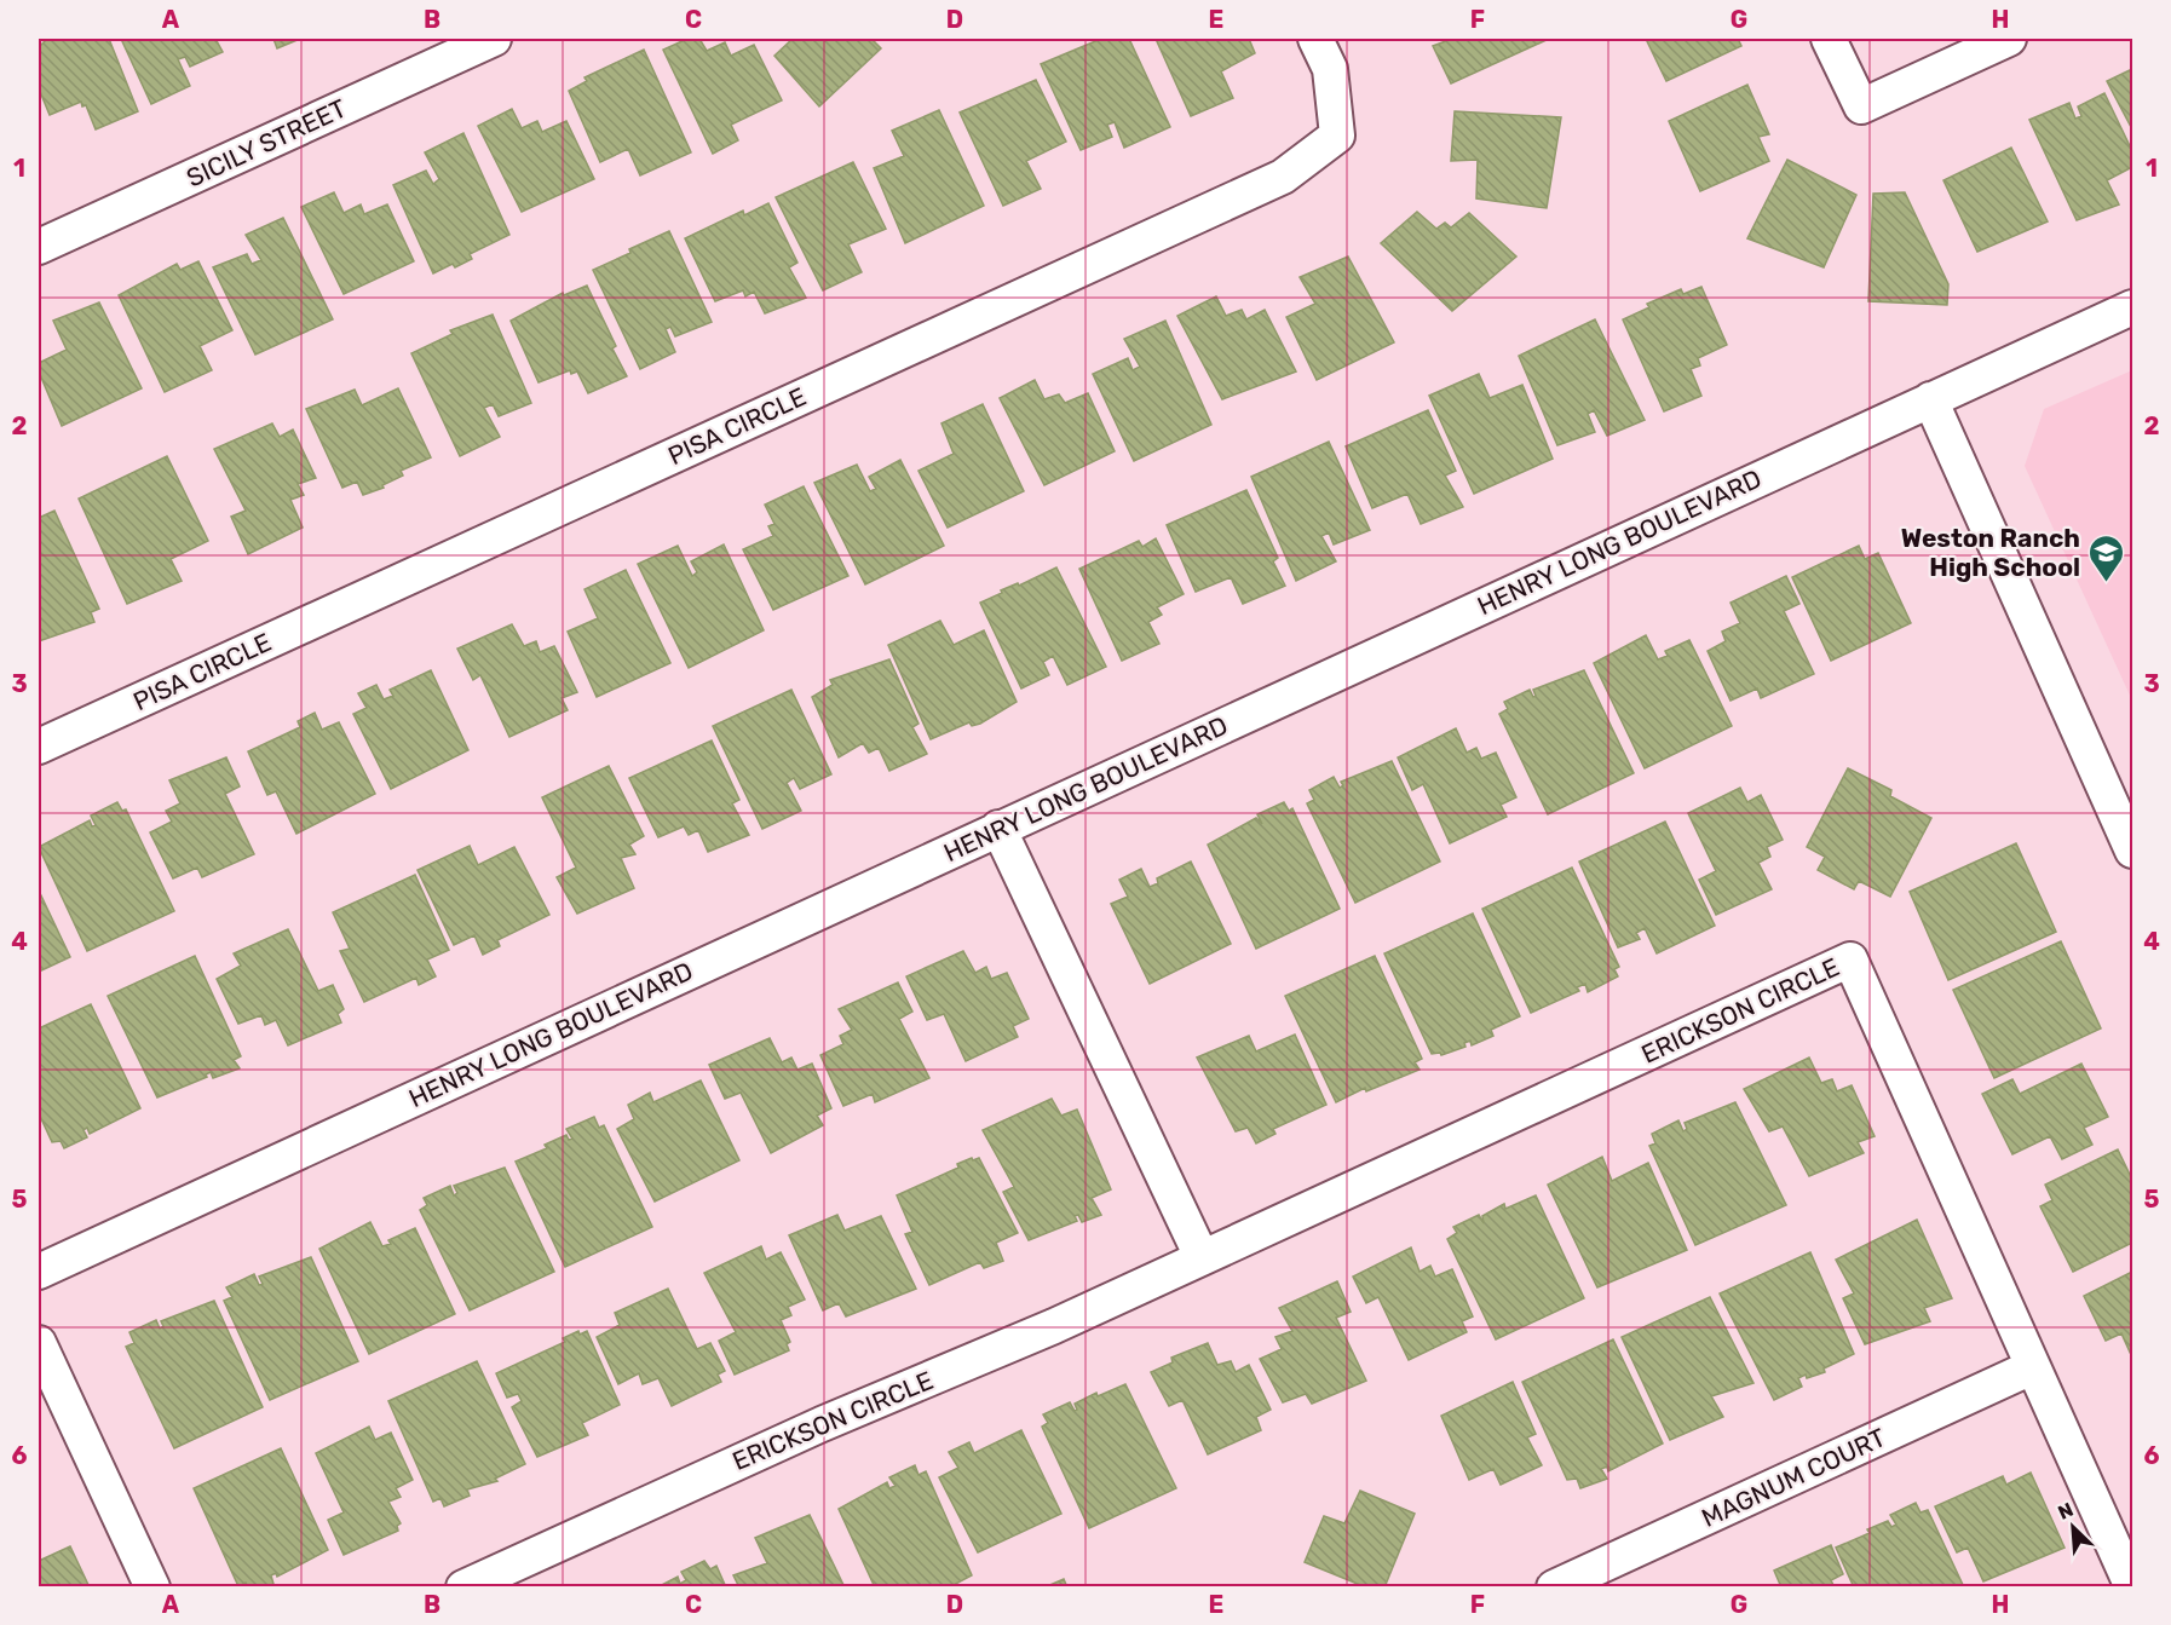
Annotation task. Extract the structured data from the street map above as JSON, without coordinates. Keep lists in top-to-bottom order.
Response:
{
  "streets": {
    "street": [
      "SICILY STREET",
      "PISA CIRCLE",
      "HENRY LONG BOULEVARD",
      "ERICKSON CIRCLE",
      "MAGNUM COURT"
    ]
  },
  "crossings": [
    ["ERICKSON CIRCLE", "MAGNUM COURT"]
  ],
  "places": {
    "school or university": ["Weston Ranch High School"]
  },
  "north": "top left",
  "grid": {
    "columns": [
      "A",
      "B",
      "C",
      "D",
      "E",
      "F",
      "G",
      "H"
    ],
    "rows": [
      "1",
      "2",
      "3",
      "4",
      "5",
      "6"
    ]
  }
}
